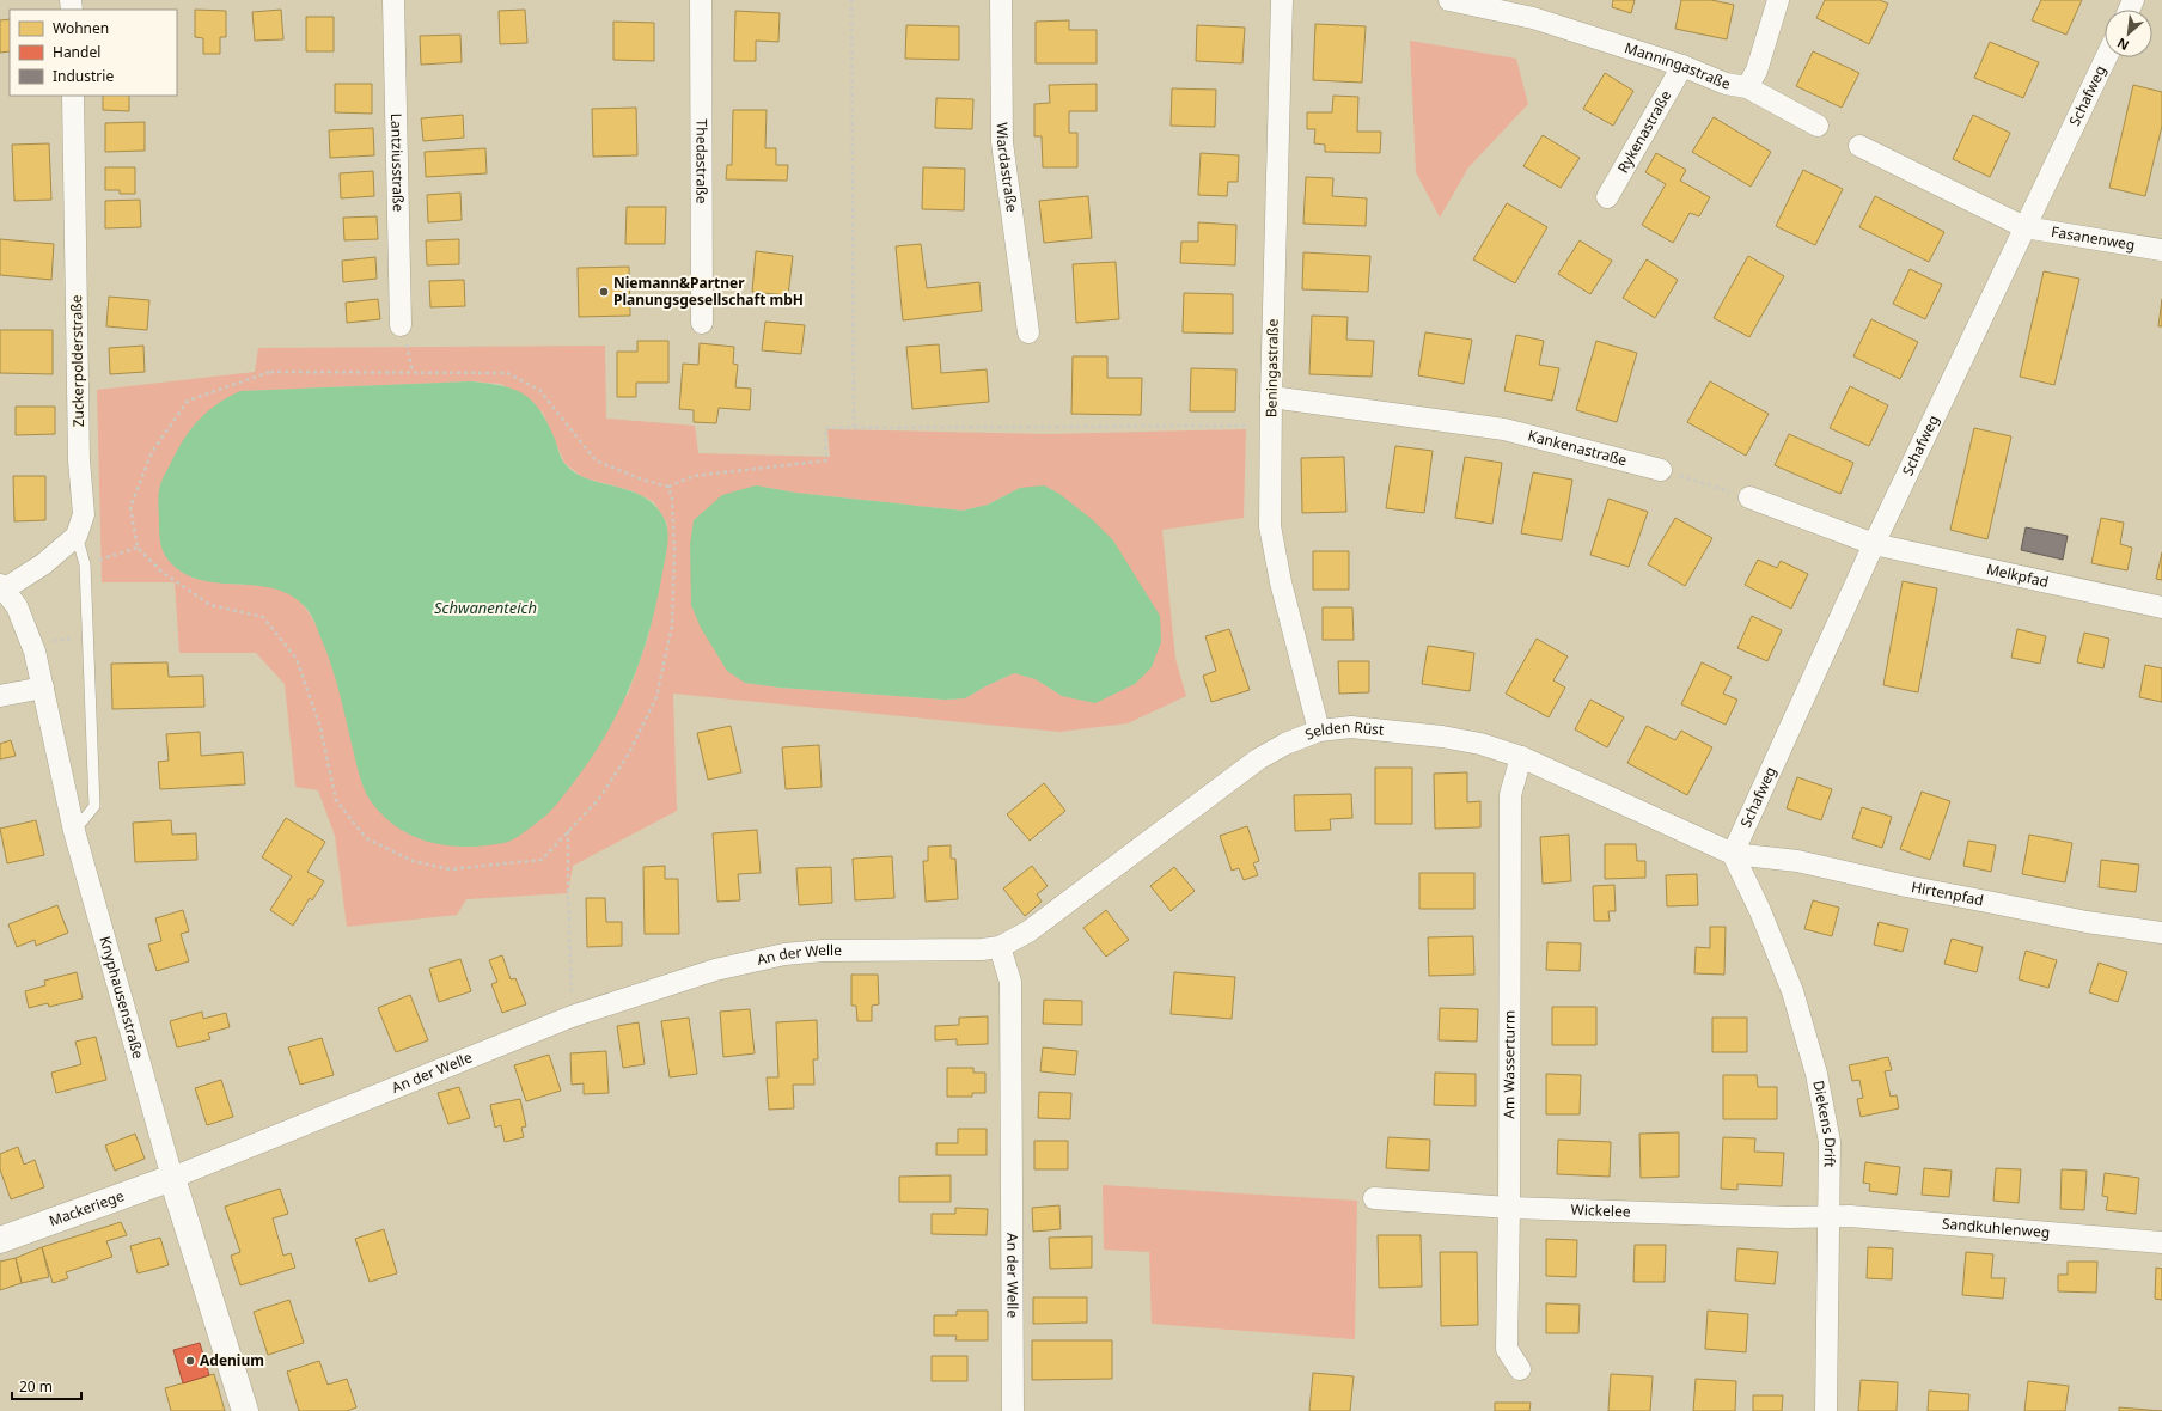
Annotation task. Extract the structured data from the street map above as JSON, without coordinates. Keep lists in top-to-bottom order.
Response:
{
  "streets": {
    "main road": ["Knyphausenstraße", "Mackeriege"],
    "street": [
      "Manningastraße",
      "Schafweg",
      "Rykenastraße",
      "Thedastraße",
      "Lantziusstraße",
      "Wiardastraße",
      "Fasanenweg",
      "Zuckerpolderstraße",
      "Beningastraße",
      "Kankenastraße",
      "Melkpfad",
      "Selden Rüst",
      "Hirtenpfad",
      "An der Welle",
      "Am Wasserturm",
      "Diekens Drift",
      "Wickelee",
      "Sandkuhlenweg"
    ]
  },
  "crossings": [
    ["Manningastraße", "Rykenastraße"],
    ["Schafweg", "Fasanenweg"],
    ["Schafweg", "Melkpfad"],
    ["Schafweg", "Selden Rüst"],
    ["Schafweg", "Hirtenpfad"],
    ["Schafweg", "Diekens Drift"],
    ["Beningastraße", "Kankenastraße"],
    ["Beningastraße", "Selden Rüst"],
    ["Selden Rüst", "Hirtenpfad"],
    ["Selden Rüst", "An der Welle"],
    ["Selden Rüst", "Am Wasserturm"],
    ["Selden Rüst", "Diekens Drift"],
    ["Hirtenpfad", "Diekens Drift"],
    ["An der Welle", "Knyphausenstraße"],
    ["An der Welle", "Mackeriege"],
    ["Knyphausenstraße", "Mackeriege"],
    ["Am Wasserturm", "Wickelee"],
    ["Diekens Drift", "Wickelee"],
    ["Diekens Drift", "Sandkuhlenweg"],
    ["Wickelee", "Sandkuhlenweg"]
  ],
  "water": ["Schwanenteich"],
  "places": ["Niemann&Partner Planungsgesellschaft mbH", "Adenium"],
  "legend": ["Wohnen", "Handel", "Industrie"],
  "scale_bar": "20 m",
  "north": "bottom left"
}
